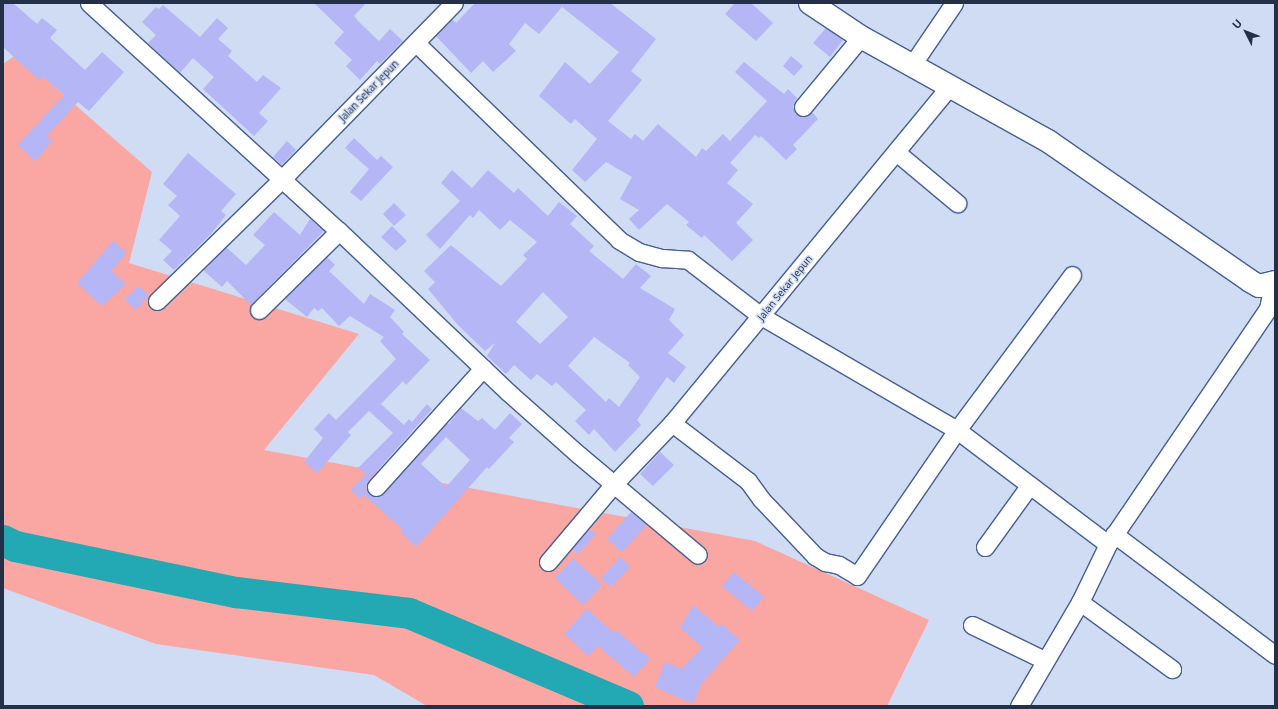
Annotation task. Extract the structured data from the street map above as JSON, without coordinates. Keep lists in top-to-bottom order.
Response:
{
  "streets": {
    "street": ["Jalan Sekar Jepun"]
  },
  "north": "top left"
}
